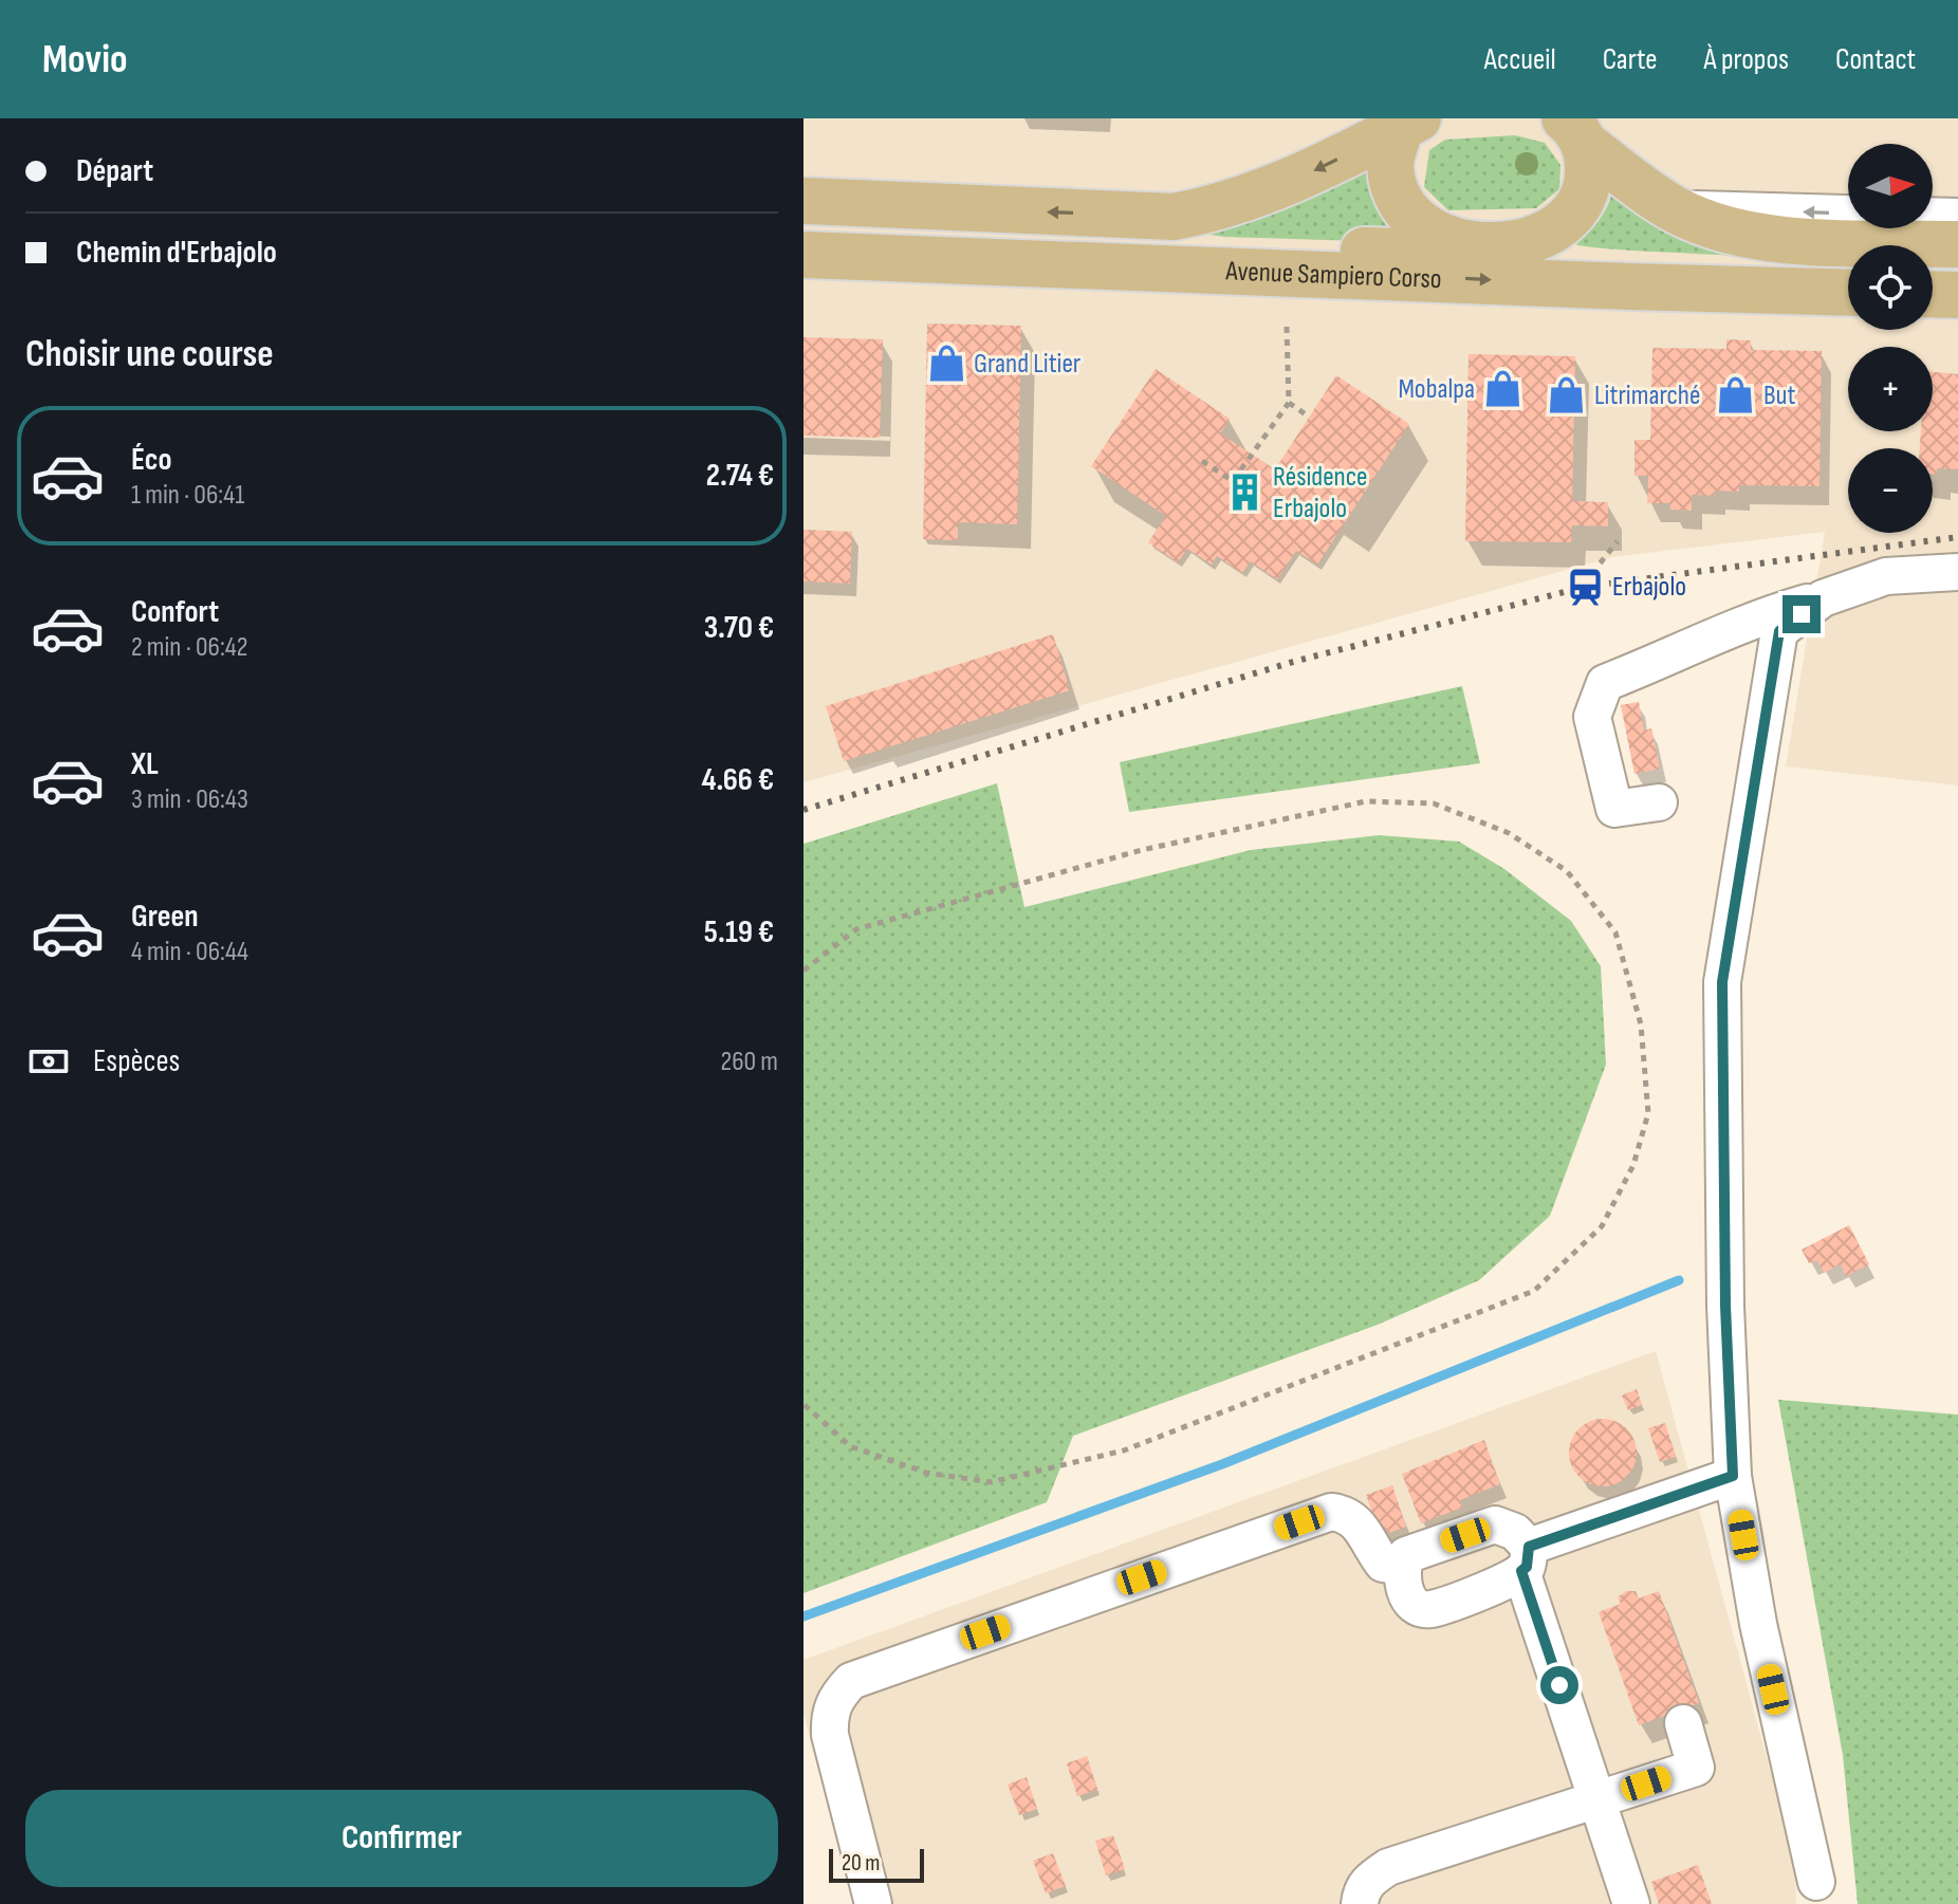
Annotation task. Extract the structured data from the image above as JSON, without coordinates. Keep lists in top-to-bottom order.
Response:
{
  "streets": {
    "main road": ["Avenue Sampiero Corso"]
  },
  "places": {
    "shop": [
      "Grand Litier",
      "Mobalpa",
      "Litrimarché",
      "But"
    ],
    "building": ["Résidence Erbajolo"],
    "station": ["Erbajolo"]
  },
  "scale_bar": "20 m",
  "north": "right",
  "page": {
    "header": "Movio",
    "nav": [
      "Accueil",
      "Carte",
      "À propos",
      "Contact"
    ],
    "banner": ["Départ", "Chemin d'Erbajolo"],
    "map_buttons": ["+", "−"],
    "heading": "Choisir une course",
    "list": [
      {
        "name": "Éco",
        "note": "1 min · 06:41",
        "value": "2.74 €"
      },
      {
        "name": "Confort",
        "note": "2 min · 06:42",
        "value": "3.70 €"
      },
      {
        "name": "XL",
        "note": "3 min · 06:43",
        "value": "4.66 €"
      },
      {
        "name": "Green",
        "note": "4 min · 06:44",
        "value": "5.19 €"
      }
    ],
    "pay": ["Espèces", "260 m"],
    "buttons": "Confirmer",
    "scale": "20 m"
  }
}
